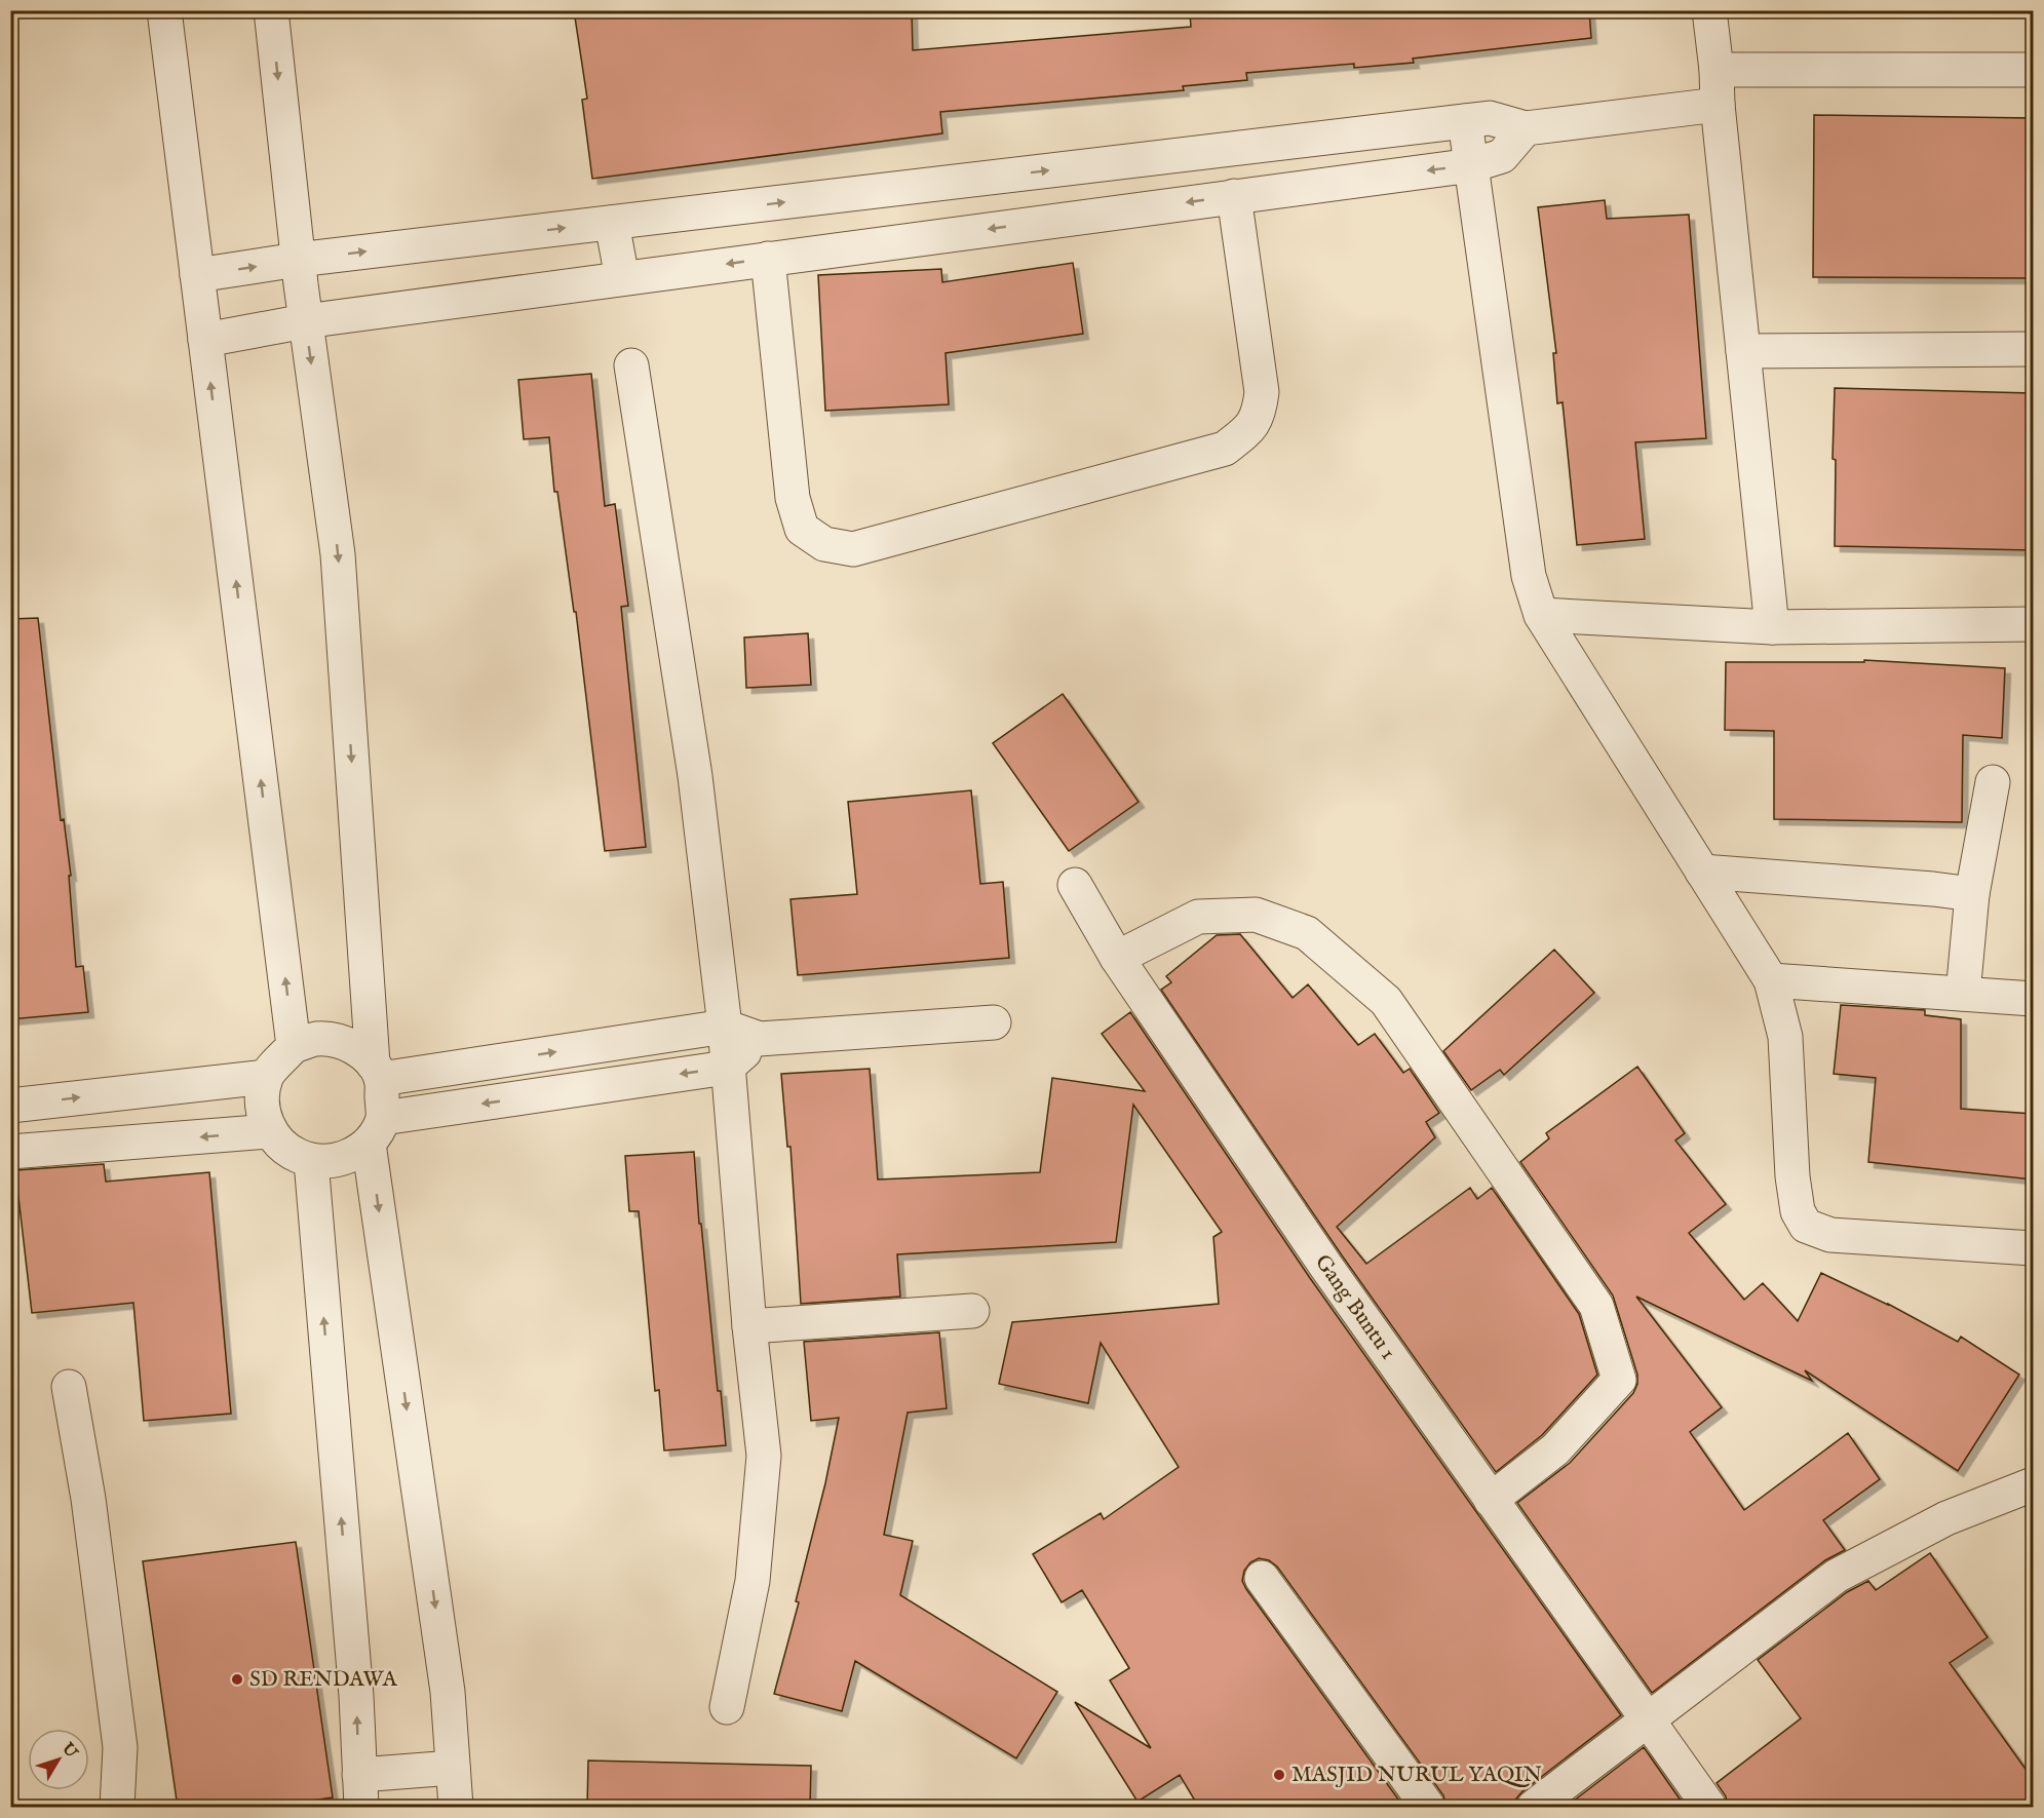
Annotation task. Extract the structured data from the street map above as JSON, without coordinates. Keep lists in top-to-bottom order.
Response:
{
  "streets": {
    "street": ["Gang Buntu 1"]
  },
  "places": ["SD RENDAWA", "MASJID NURUL YAQIN"],
  "north": "top right"
}
